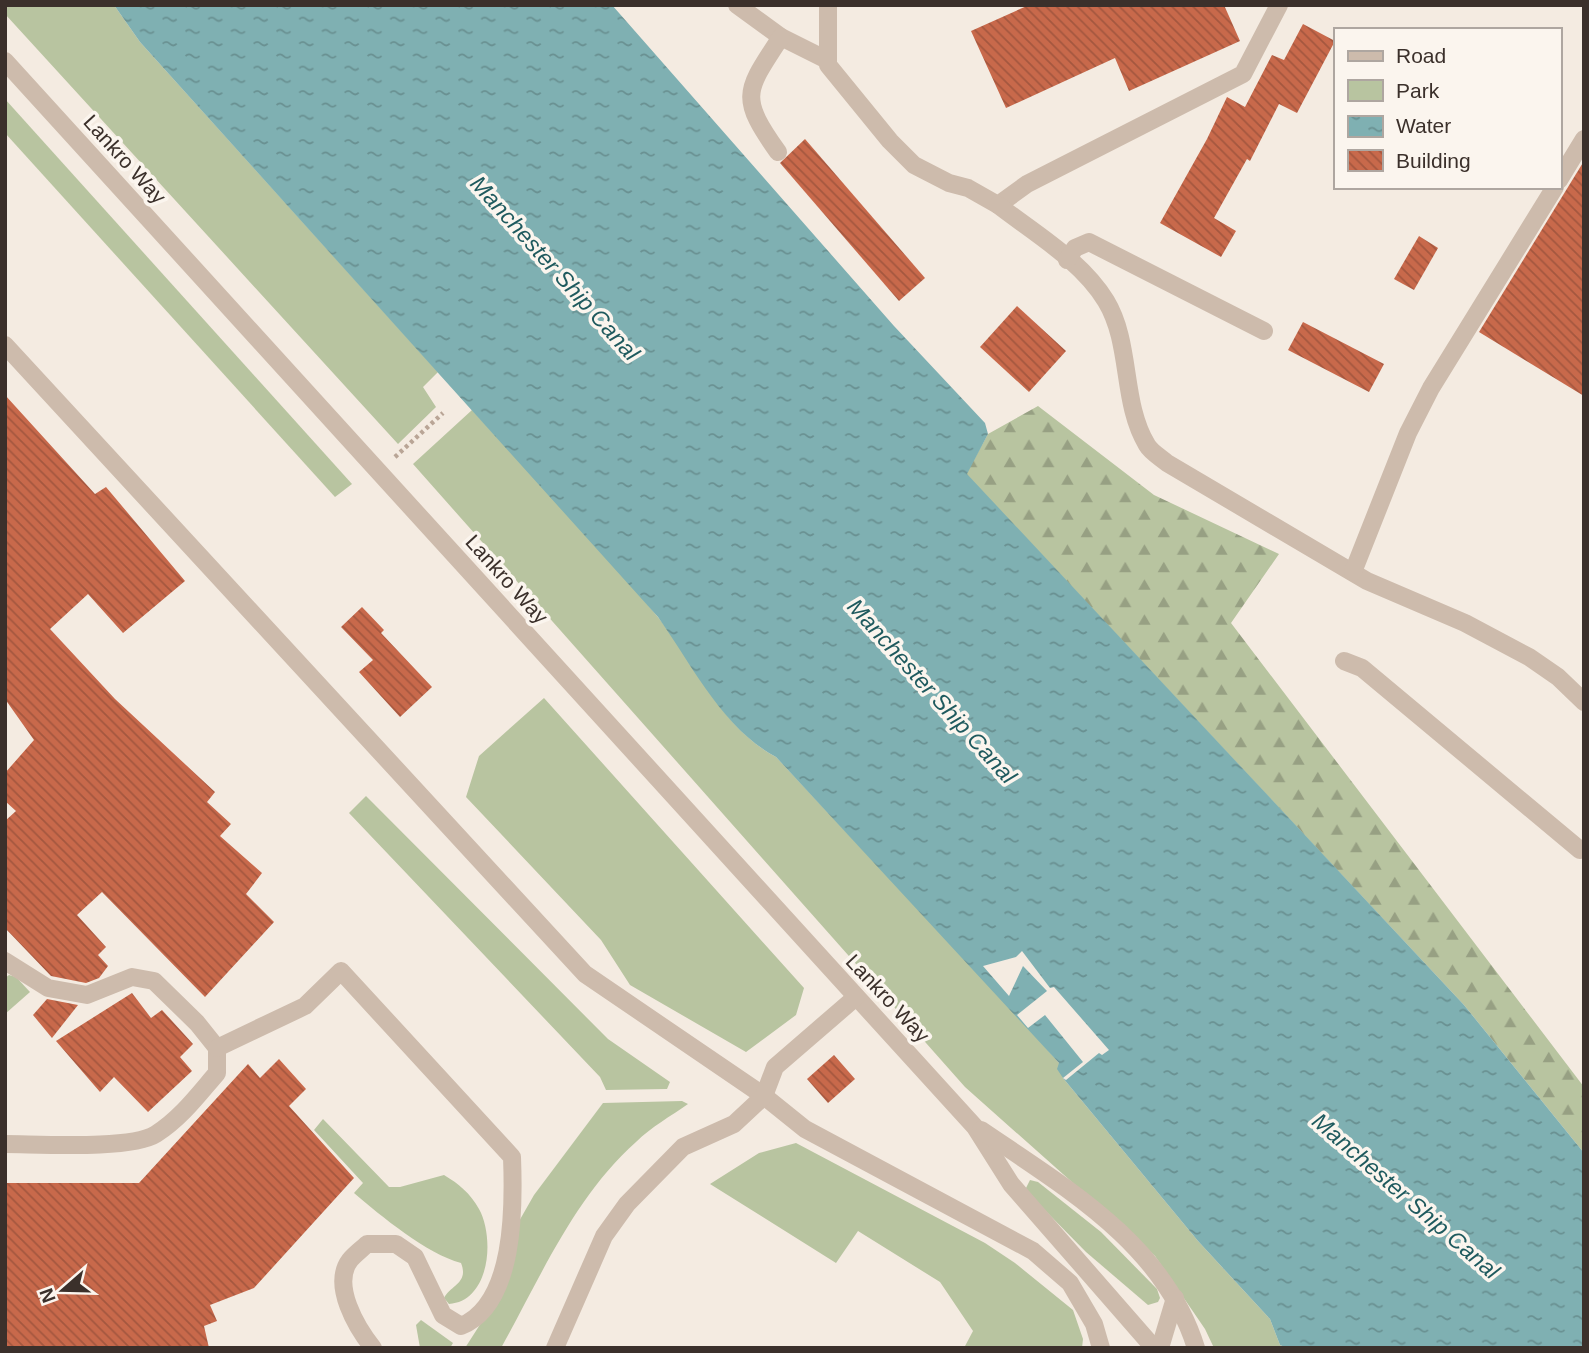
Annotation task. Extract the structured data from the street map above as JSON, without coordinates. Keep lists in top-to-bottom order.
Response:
{
  "streets": {
    "street": ["Lankro Way"]
  },
  "water": ["Manchester Ship Canal"],
  "legend": [
    "Road",
    "Park",
    "Water",
    "Building"
  ],
  "north": "left"
}
